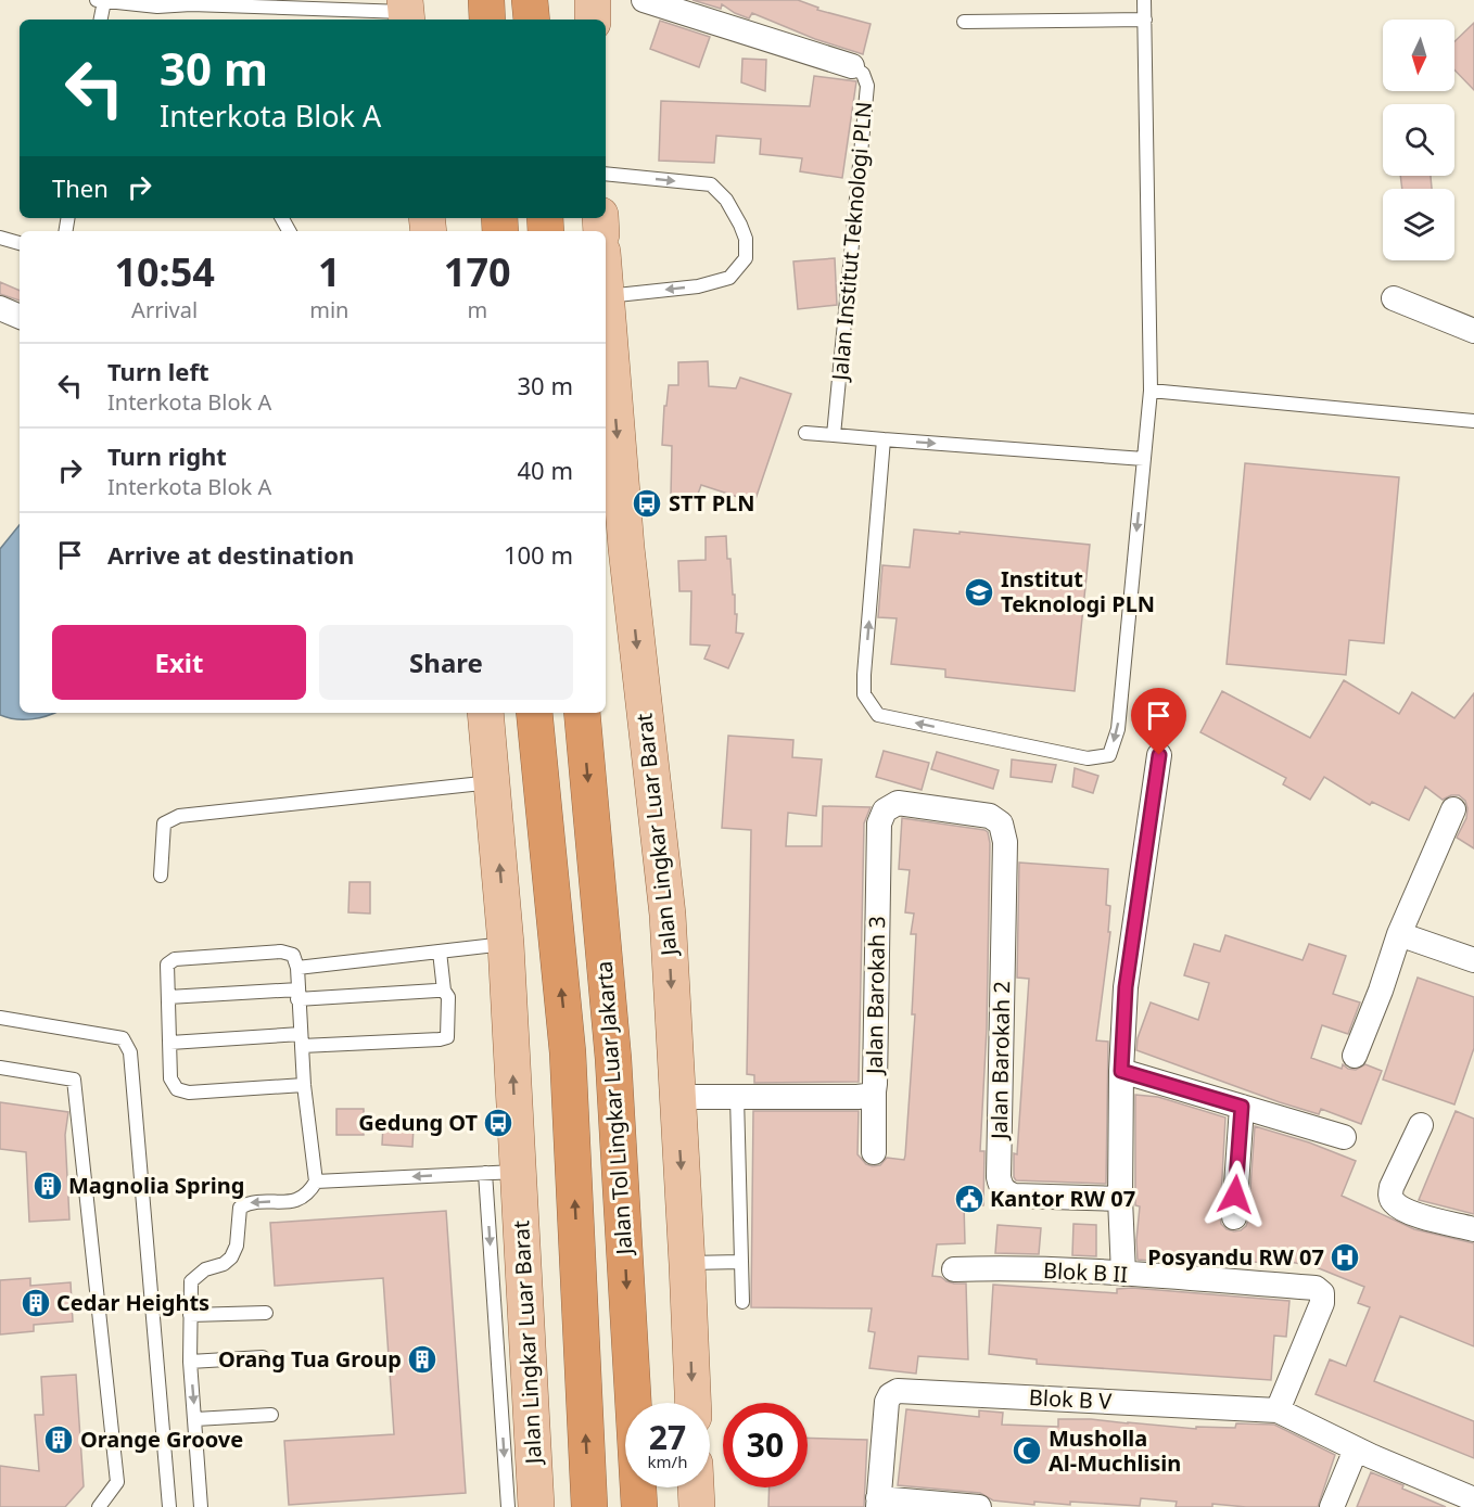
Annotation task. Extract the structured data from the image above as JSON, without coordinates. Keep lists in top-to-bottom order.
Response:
{
  "streets": {
    "highway": ["Jalan Tol Lingkar Luar Jakarta"],
    "main road": ["Jalan Lingkar Luar Barat"],
    "street": [
      "Jalan Institut Teknologi PLN",
      "Jalan Barokah 3",
      "Jalan Barokah 2",
      "Blok B II",
      "Blok B V"
    ]
  },
  "crossings": [
    ["Jalan Lingkar Luar Barat", "Jalan Barokah 3"],
    ["Jalan Barokah 3", "Jalan Barokah 2"],
    ["Blok B II", "Blok B V"]
  ],
  "places": {
    "bus stop": ["STT PLN", "Gedung OT"],
    "school or university": ["Institut Teknologi PLN"],
    "building": [
      "Magnolia Spring",
      "Cedar Heights",
      "Orang Tua Group",
      "Orange Groove"
    ],
    "public building": ["Kantor RW 07"],
    "hospital": ["Posyandu RW 07"],
    "mosque": ["Musholla Al-Muchlisin"]
  },
  "north": "bottom",
  "page": {
    "turn": ["30 m", "Interkota Blok A"],
    "then": "Then",
    "eta": [
      "10:54",
      "Arrival",
      "1",
      "min",
      "170",
      "m"
    ],
    "list": [
      {
        "name": "Turn left",
        "note": "Interkota Blok A",
        "value": "30 m"
      },
      {
        "name": "Turn right",
        "note": "Interkota Blok A",
        "value": "40 m"
      },
      {
        "name": "Arrive at destination",
        "value": "100 m"
      }
    ],
    "buttons": ["Exit", "Share"],
    "speed": "27 km/h",
    "limit": "30"
  }
}
